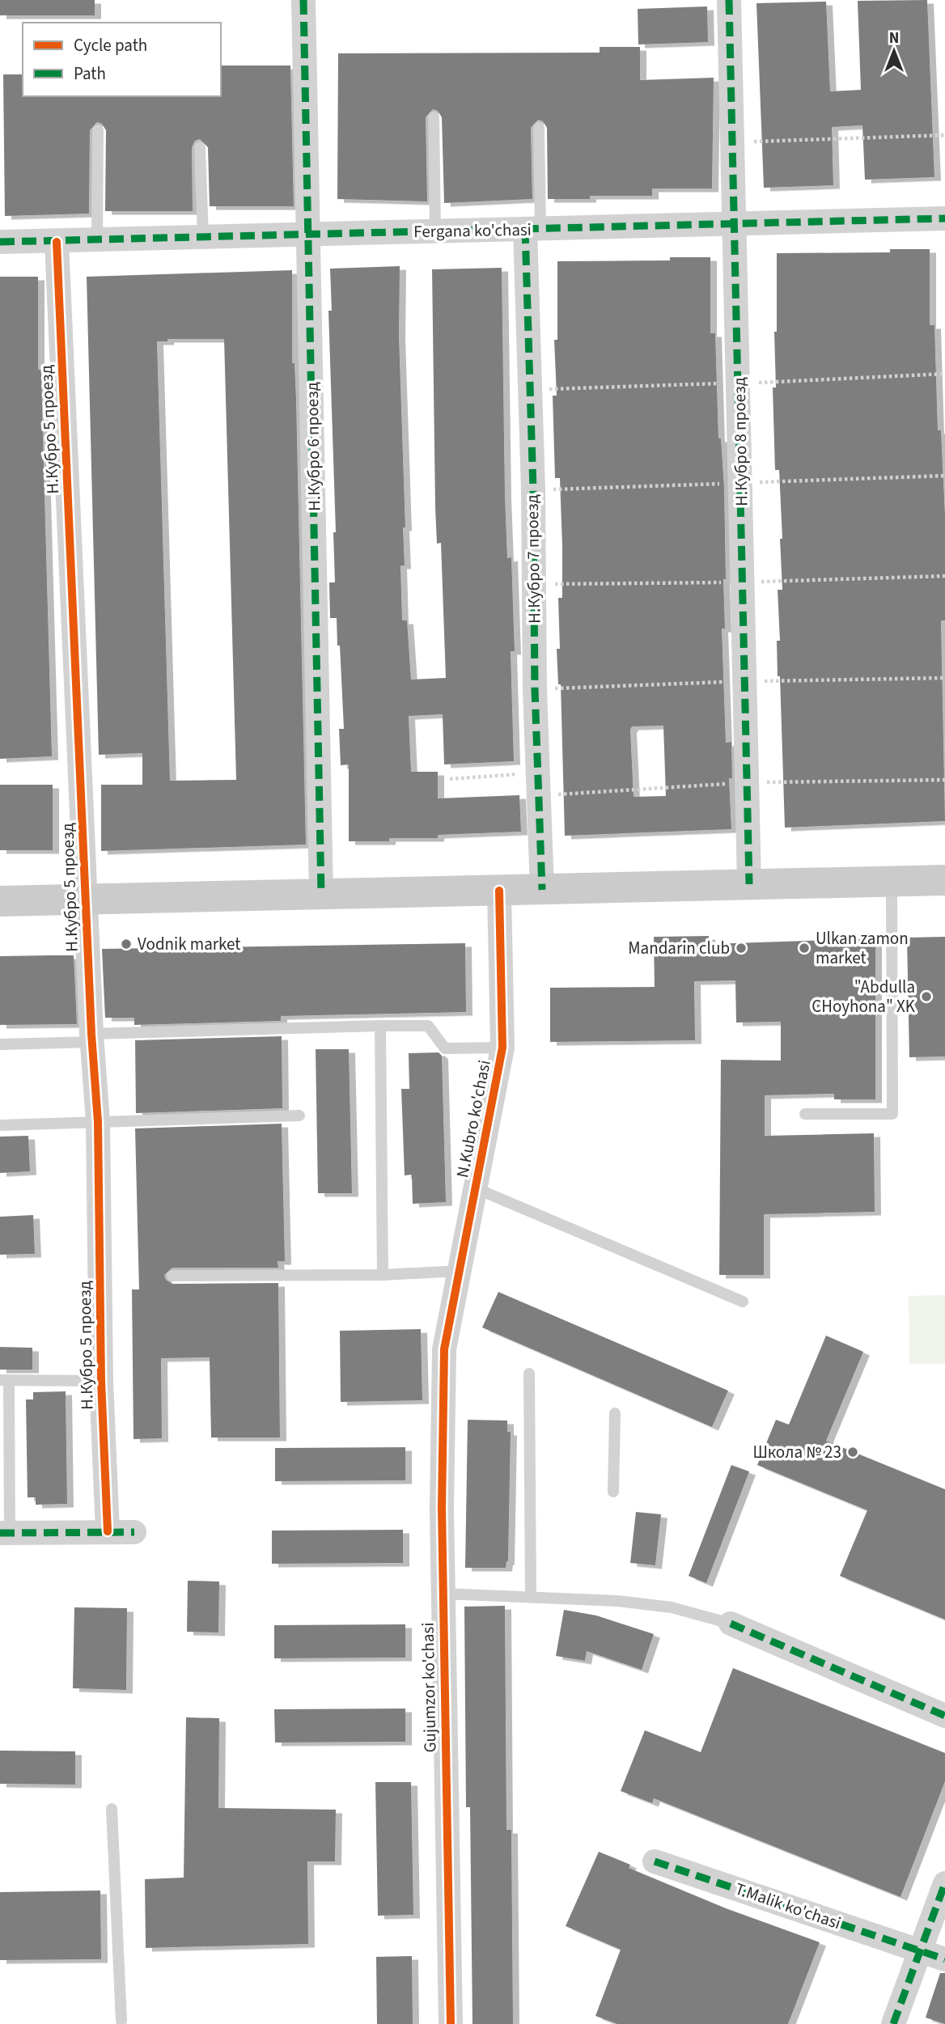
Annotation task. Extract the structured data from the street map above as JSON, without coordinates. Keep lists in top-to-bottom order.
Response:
{
  "streets": {
    "street": [
      "Fergana ko'chasi",
      "Н.Кубро 5 проезд",
      "Н.Кубро 8 проезд",
      "Н.Кубро 6 проезд",
      "Н.Кубро 7 проезд",
      "N.Kubro ko'chasi",
      "Gujumzor ko'chasi",
      "T.Malik ko'chasi"
    ]
  },
  "crossings": [
    ["Fergana ko'chasi", "Н.Кубро 5 проезд"],
    ["Fergana ko'chasi", "Н.Кубро 8 проезд"],
    ["Fergana ko'chasi", "Н.Кубро 6 проезд"],
    ["Fergana ko'chasi", "Н.Кубро 7 проезд"],
    ["N.Kubro ko'chasi", "Gujumzor ko'chasi"]
  ],
  "places": [
    "Vodnik market",
    "Mandarin club",
    "Ulkan zamon market",
    "\"Abdulla CHoyhona\" XK",
    "Школа № 23"
  ],
  "legend": ["Cycle path", "Path"],
  "north": "top"
}
